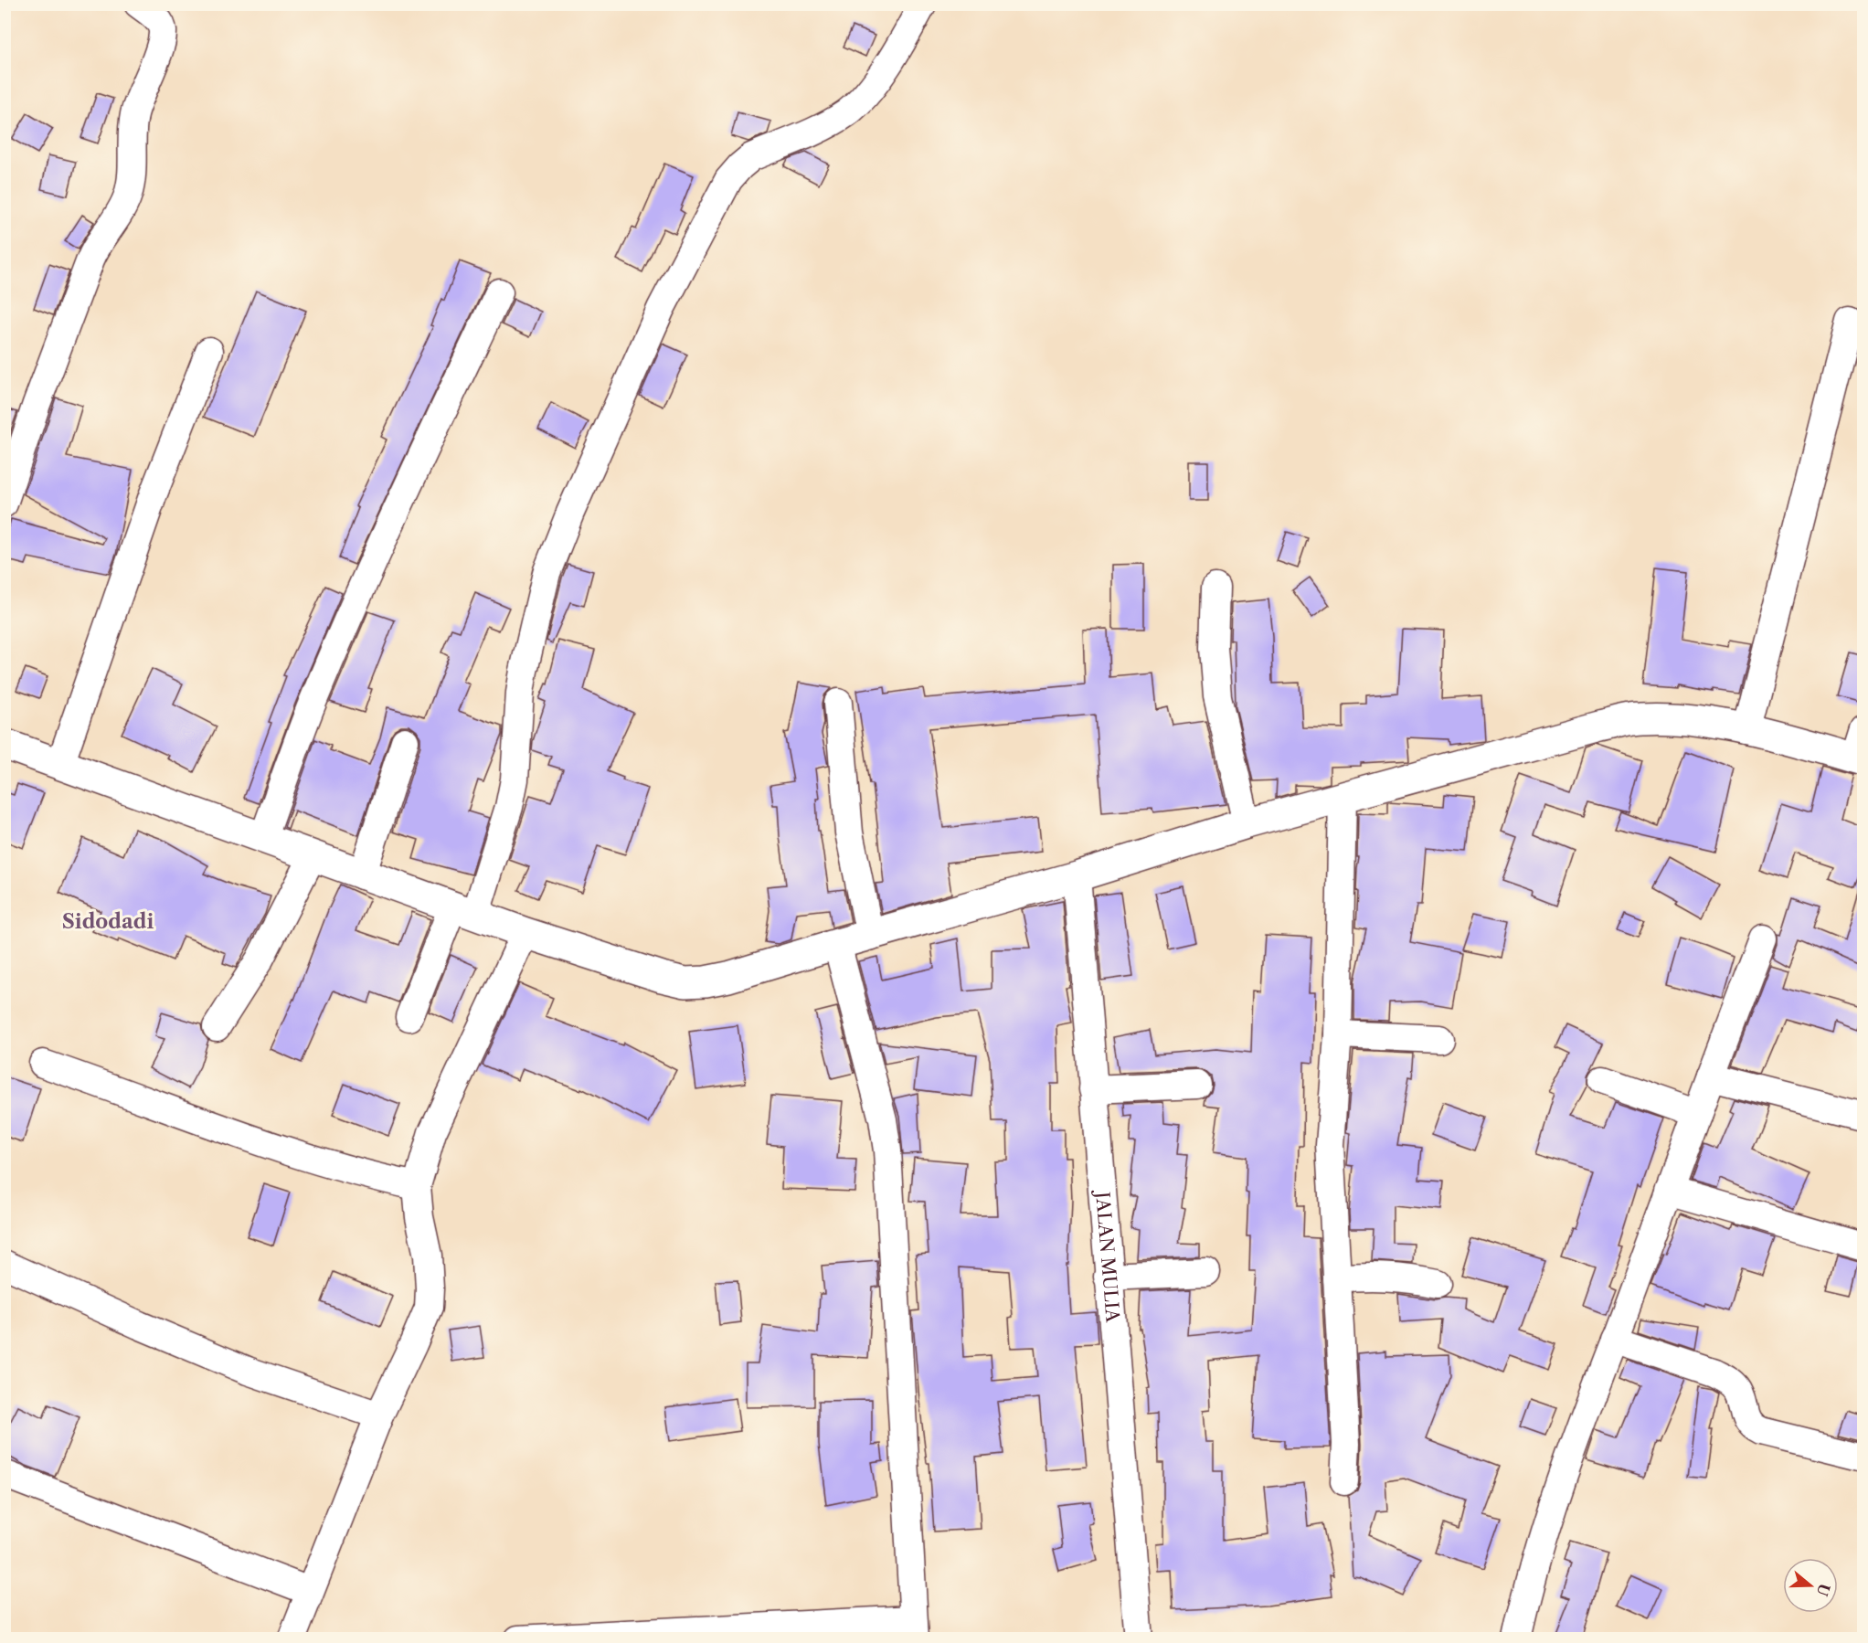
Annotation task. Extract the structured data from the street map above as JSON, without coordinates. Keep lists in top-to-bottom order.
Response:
{
  "streets": {
    "street": ["JALAN MULIA"]
  },
  "districts": ["Sidodadi"],
  "north": "right"
}
